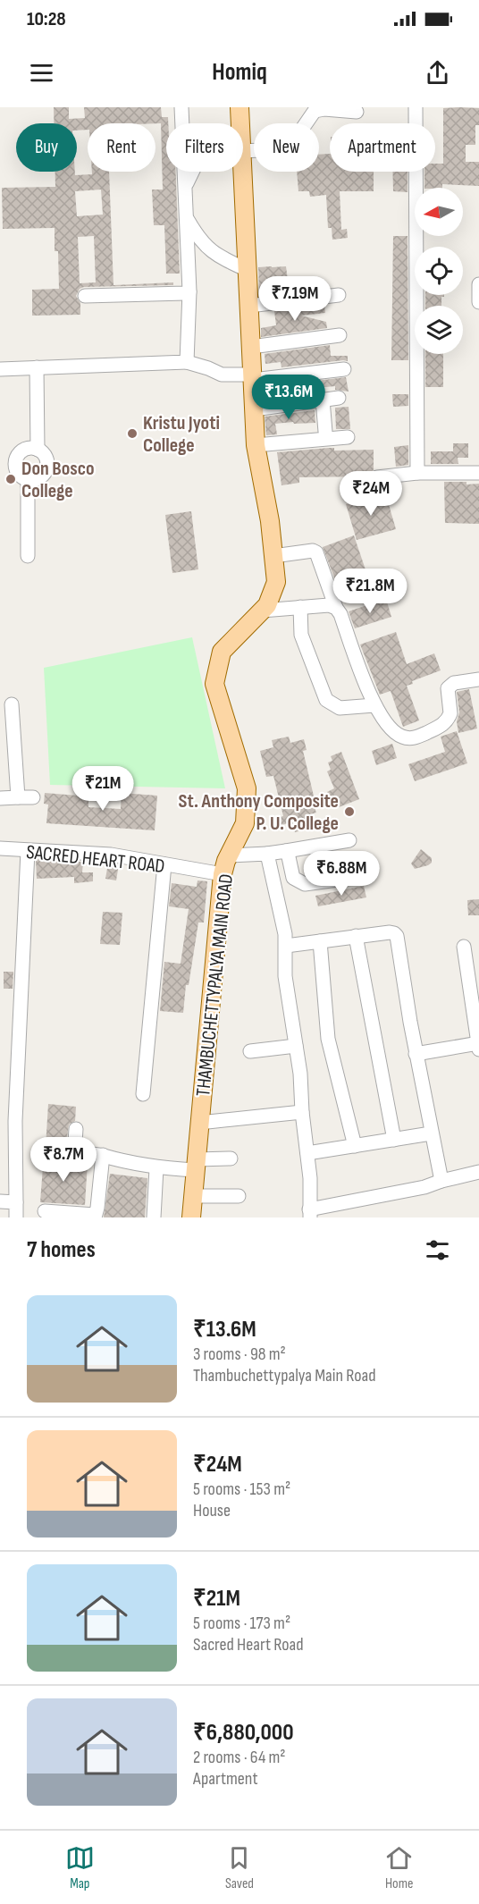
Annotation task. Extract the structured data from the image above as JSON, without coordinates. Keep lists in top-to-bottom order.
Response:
{
  "streets": {
    "main road": ["THAMBUCHETTYPALYA MAIN ROAD"],
    "street": ["SACRED HEART ROAD"]
  },
  "crossings": [
    ["SACRED HEART ROAD", "THAMBUCHETTYPALYA MAIN ROAD"]
  ],
  "places": ["Kristu Jyoti College", "Don Bosco College", "St. Anthony Composite P. U. College"],
  "north": "left",
  "page": {
    "status": "10:28",
    "header": "Homiq",
    "chip": [
      "Buy",
      "Rent",
      "Filters",
      "New",
      "Apartment"
    ],
    "price": [
      "₹7.19M",
      "₹13.6M",
      "₹24M",
      "₹21.8M",
      "₹21M",
      "₹6.88M",
      "₹8.7M"
    ],
    "heading": "7 homes",
    "list": [
      {
        "name": "₹13.6M",
        "note": "3 rooms · 98 m² · Thambuchettypalya Main Road"
      },
      {
        "name": "₹24M",
        "note": "5 rooms · 153 m² · House"
      },
      {
        "name": "₹21M",
        "note": "5 rooms · 173 m² · Sacred Heart Road"
      },
      {
        "name": "₹6,880,000",
        "note": "2 rooms · 64 m² · Apartment"
      }
    ],
    "tabs": ["Map", "Saved", "Home"]
  }
}
